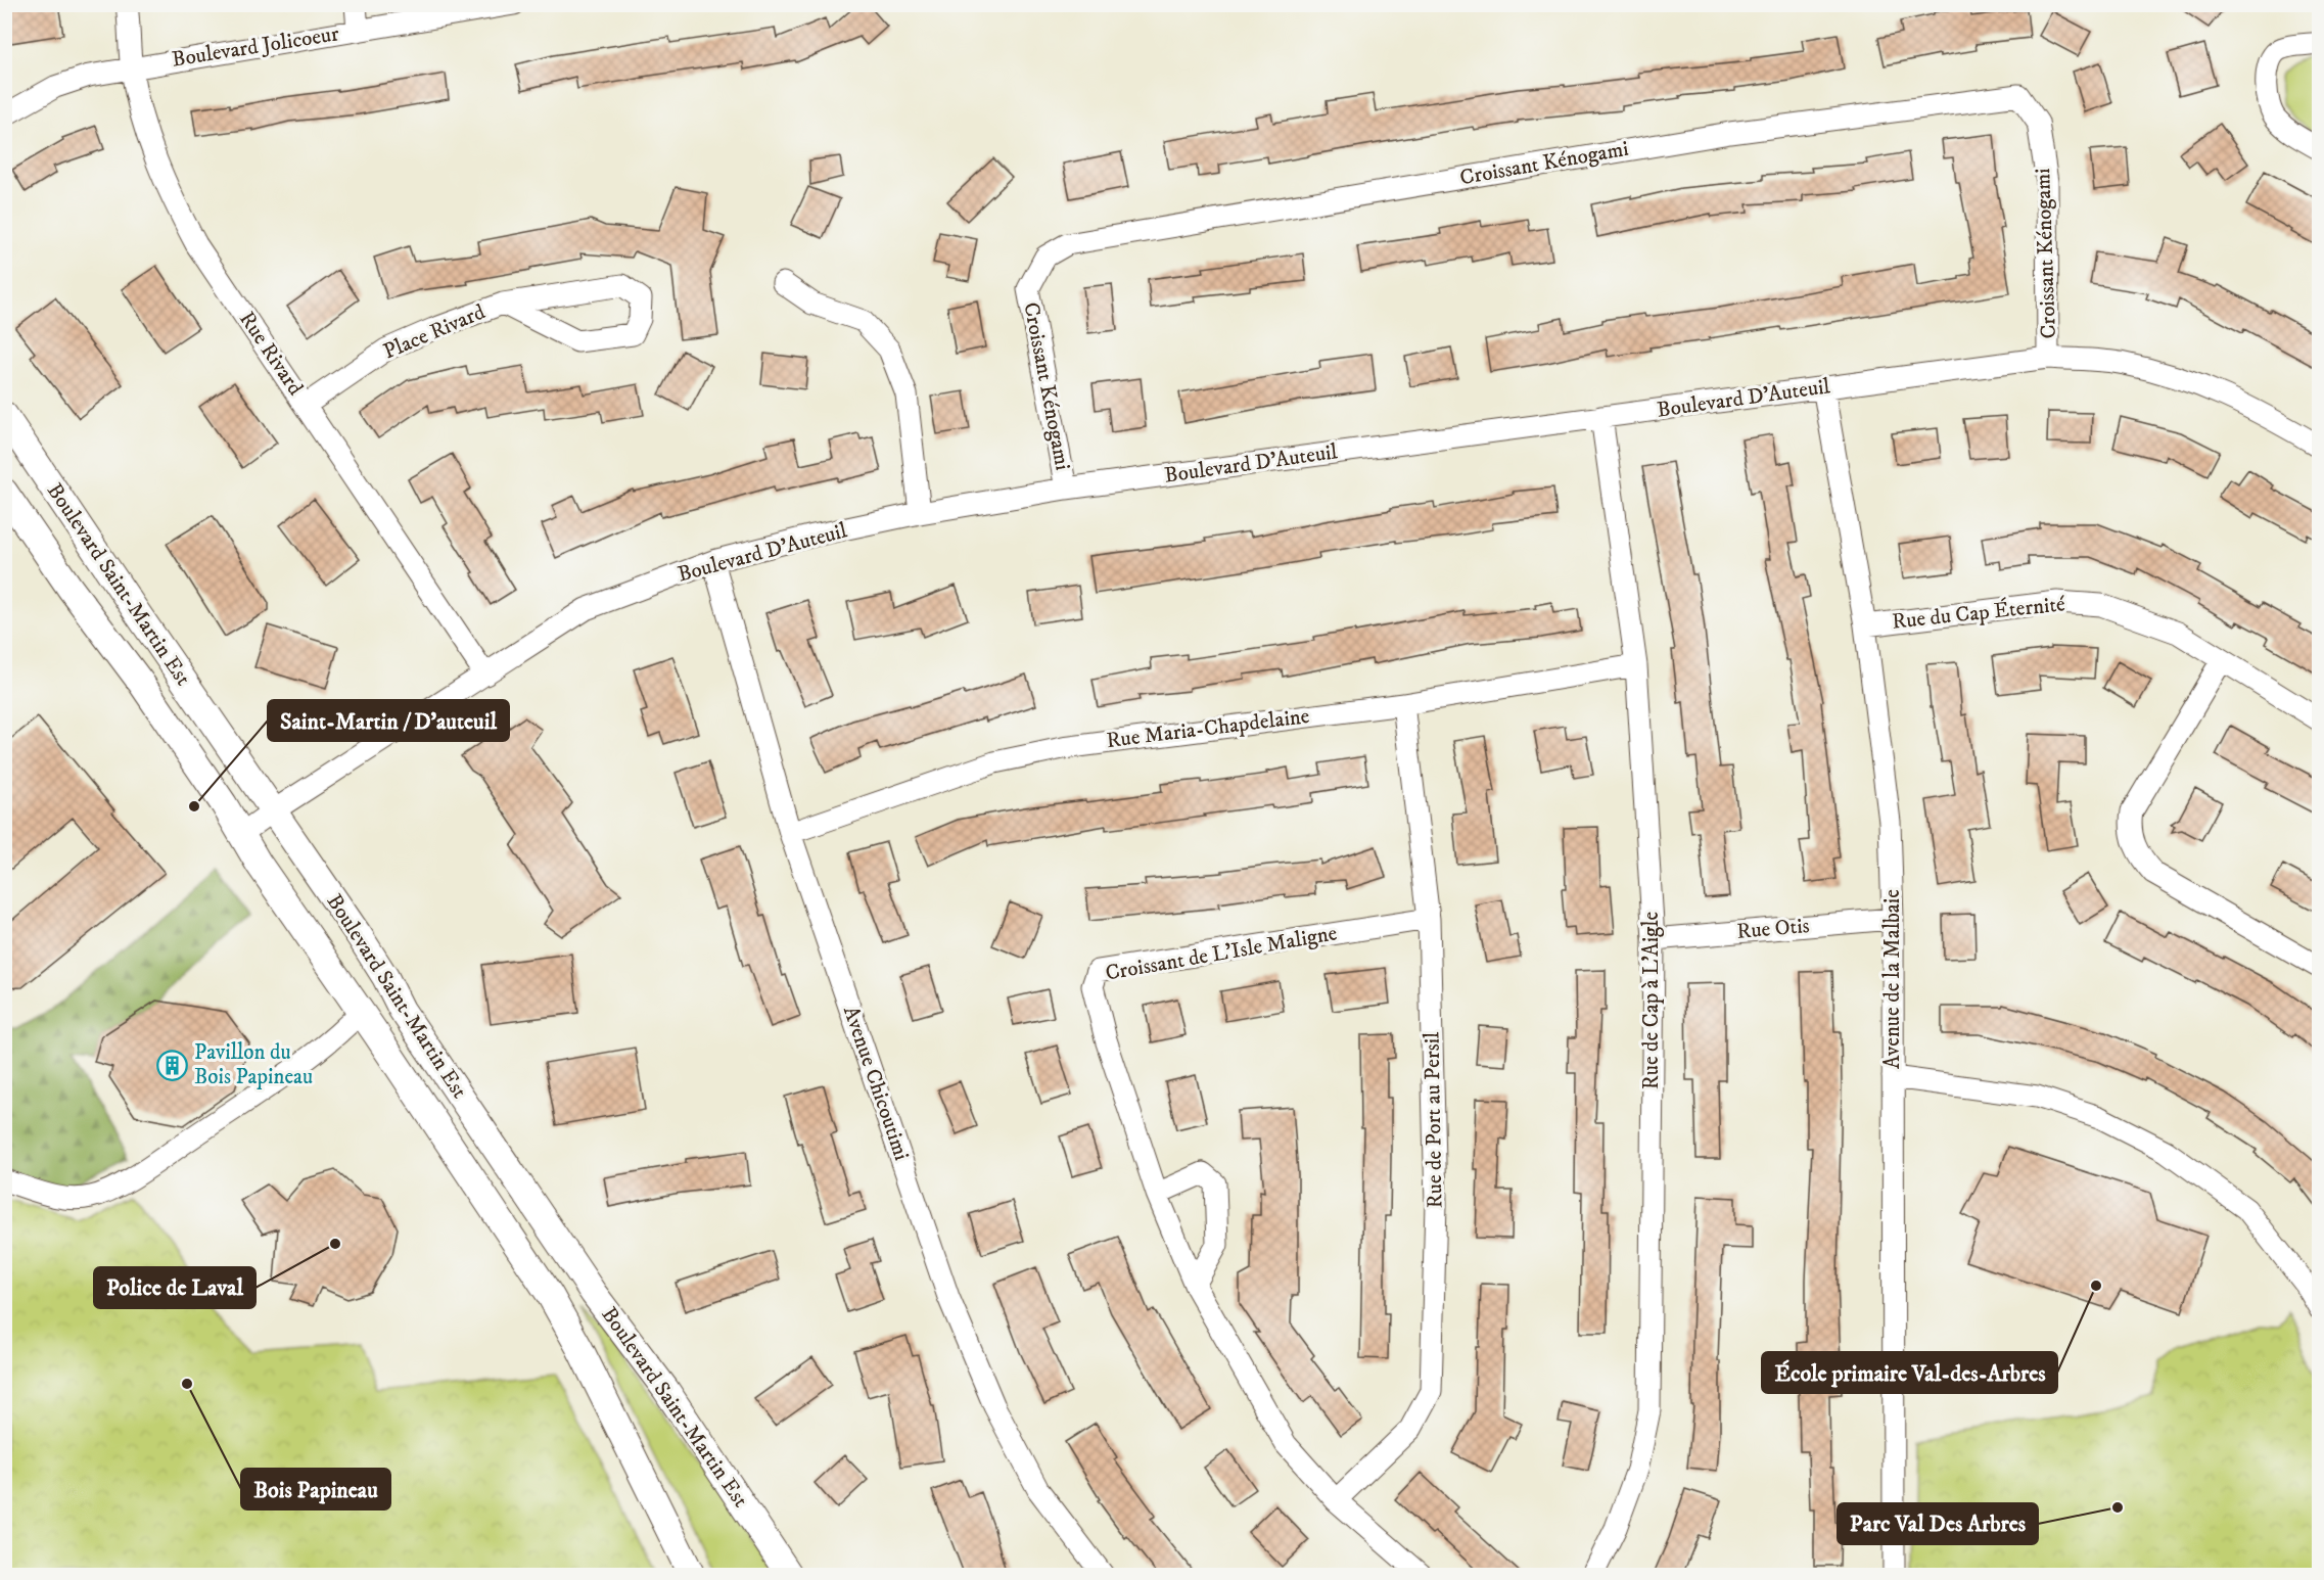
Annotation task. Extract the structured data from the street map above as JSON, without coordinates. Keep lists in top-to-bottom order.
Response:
{
  "streets": {
    "main road": ["Boulevard Saint-Martin Est"],
    "street": [
      "Boulevard Jolicoeur",
      "Croissant Kénogami",
      "Place Rivard",
      "Rue Rivard",
      "Boulevard D'Auteuil",
      "Rue du Cap Éternité",
      "Rue Maria-Chapdelaine",
      "Rue Otis",
      "Croissant de L'Isle Maligne",
      "Avenue de la Malbaie",
      "Rue de Cap à L'Aigle",
      "Avenue Chicoutimi",
      "Rue de Port au Persil"
    ]
  },
  "crossings": [
    ["Boulevard Jolicoeur", "Rue Rivard"],
    ["Croissant Kénogami", "Boulevard D'Auteuil"],
    ["Place Rivard", "Rue Rivard"],
    ["Rue Rivard", "Boulevard D'Auteuil"],
    ["Boulevard D'Auteuil", "Boulevard Saint-Martin Est"],
    ["Boulevard D'Auteuil", "Avenue de la Malbaie"],
    ["Boulevard D'Auteuil", "Rue de Cap à L'Aigle"],
    ["Boulevard D'Auteuil", "Avenue Chicoutimi"],
    ["Rue du Cap Éternité", "Avenue de la Malbaie"],
    ["Rue Maria-Chapdelaine", "Rue de Cap à L'Aigle"],
    ["Rue Maria-Chapdelaine", "Avenue Chicoutimi"],
    ["Rue Maria-Chapdelaine", "Rue de Port au Persil"],
    ["Rue Otis", "Avenue de la Malbaie"],
    ["Rue Otis", "Rue de Cap à L'Aigle"],
    ["Croissant de L'Isle Maligne", "Rue de Port au Persil"]
  ],
  "places": {
    "other": [
      "Saint-Martin / D'auteuil",
      "Police de Laval",
      "École primaire Val-des-Arbres",
      "Bois Papineau",
      "Parc Val Des Arbres"
    ],
    "building": ["Pavillon du Bois Papineau"]
  }
}
